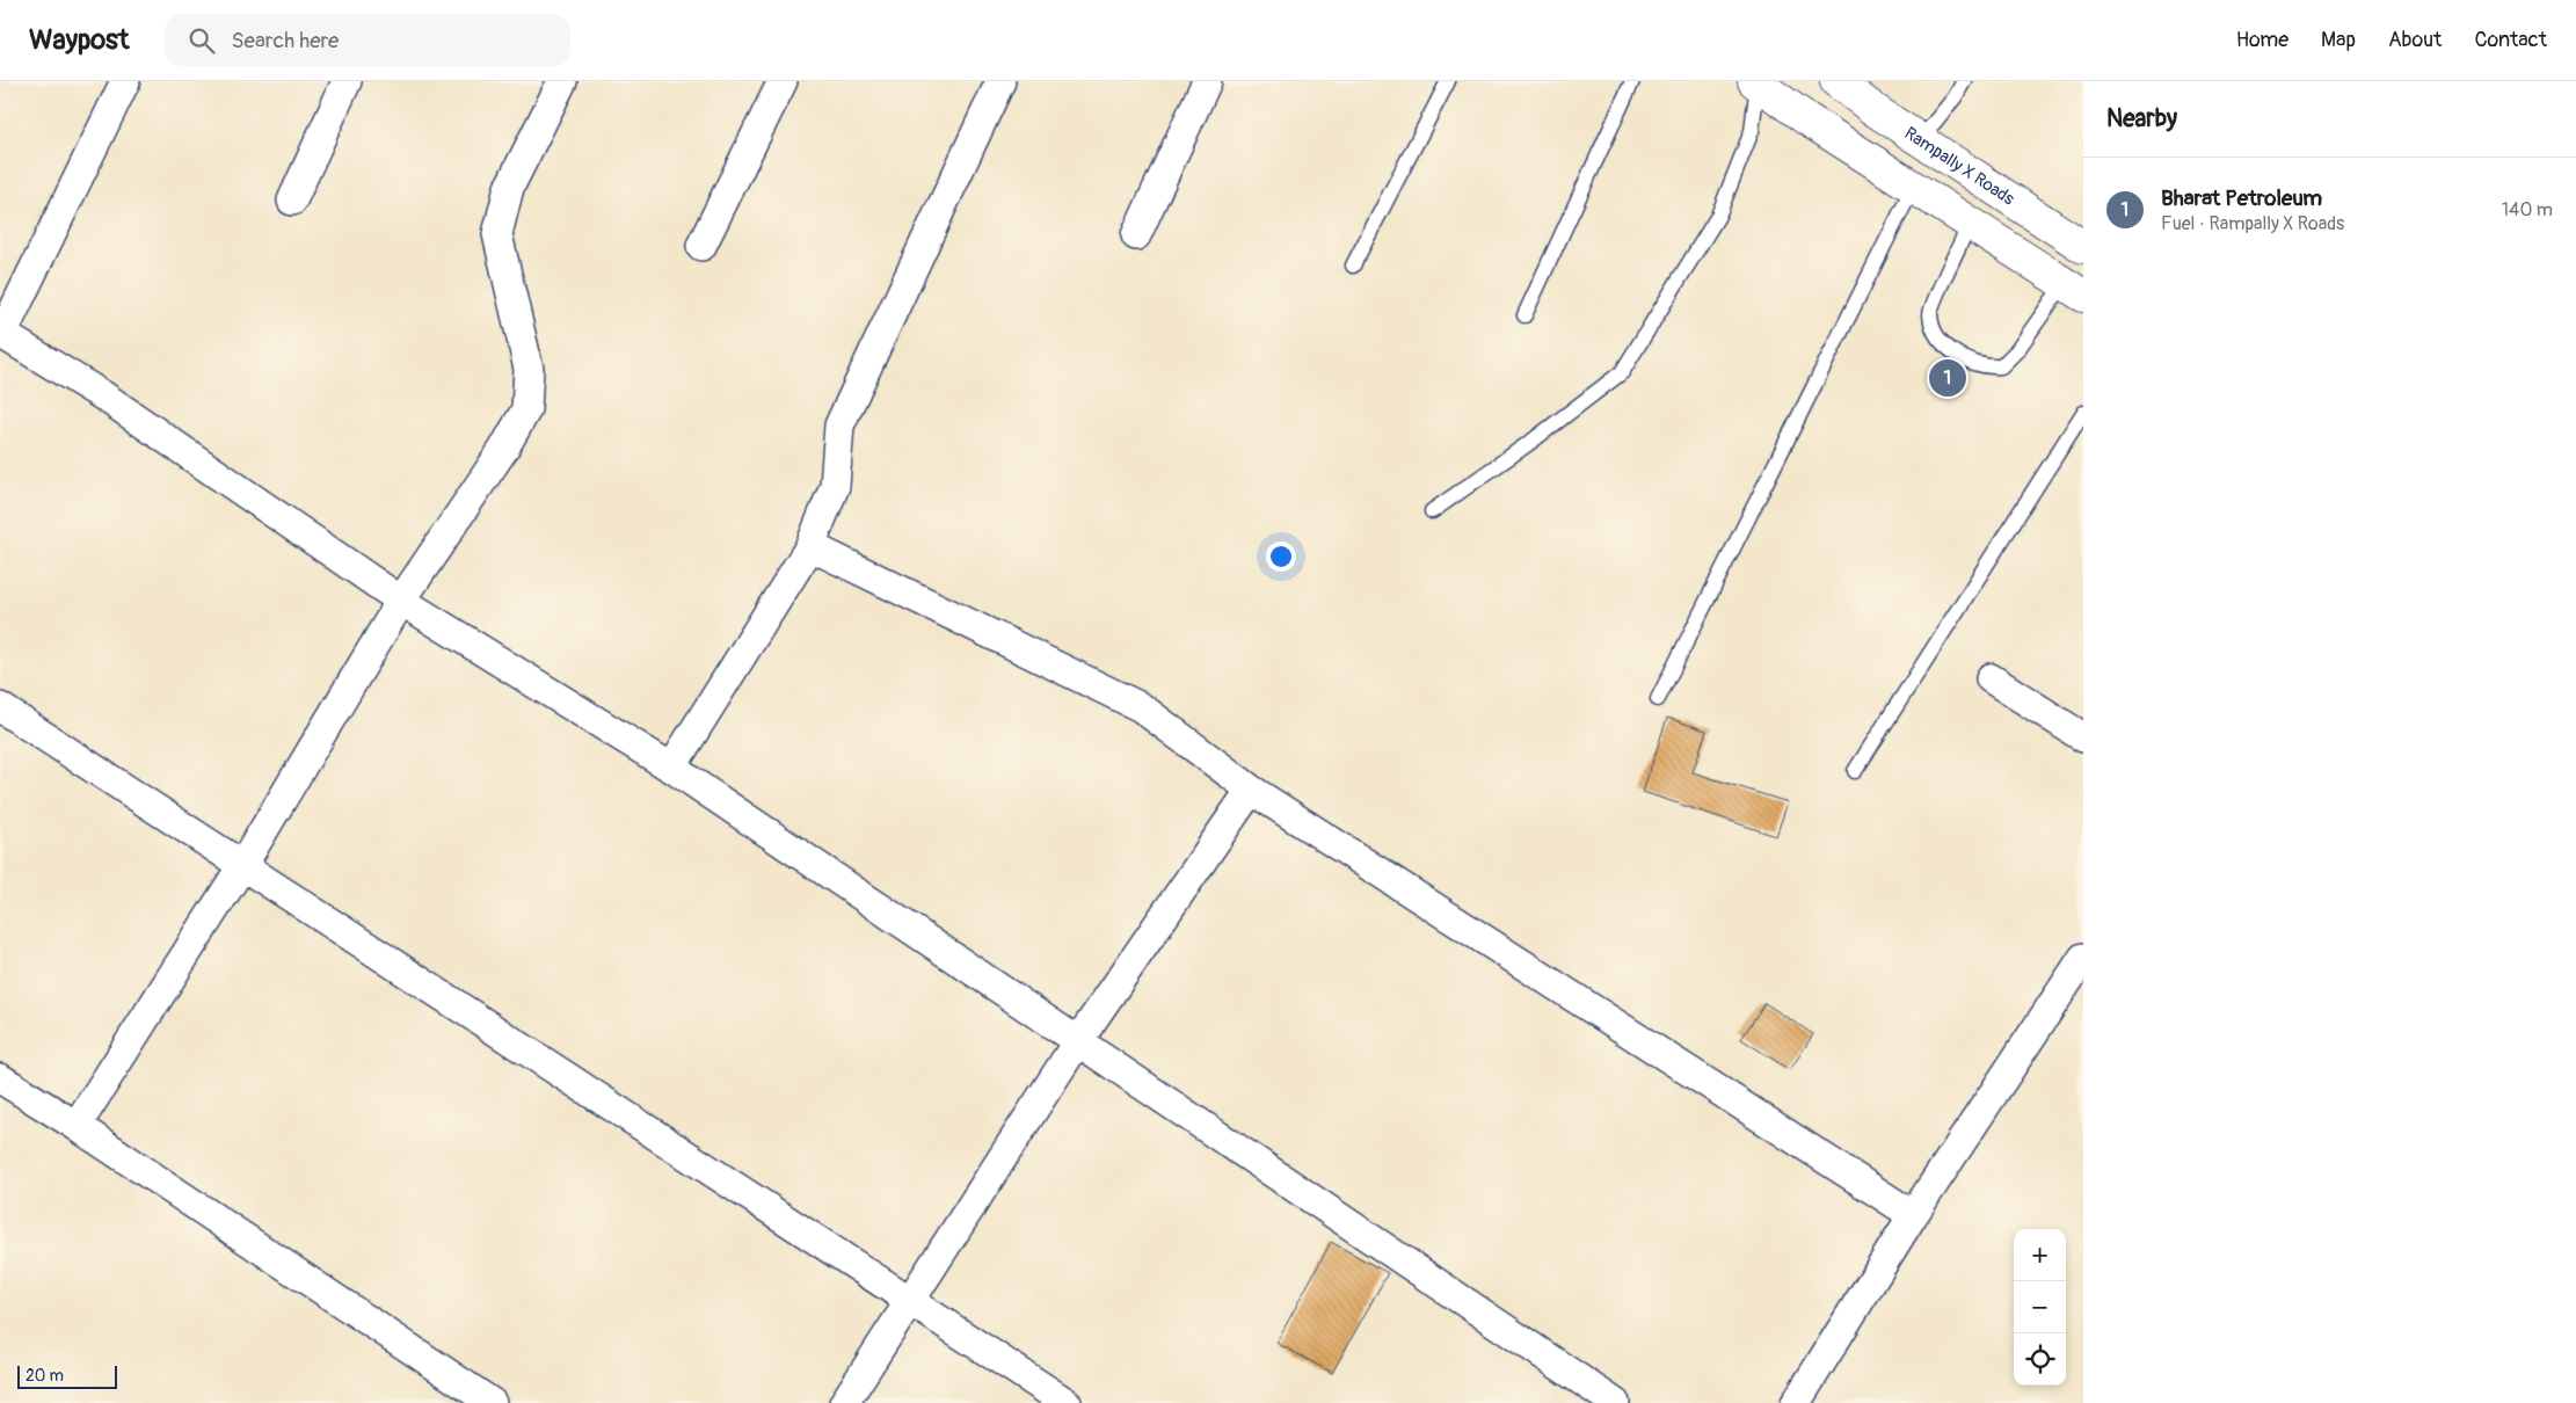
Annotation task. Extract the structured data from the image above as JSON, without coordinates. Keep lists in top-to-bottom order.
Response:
{
  "streets": {
    "main road": ["Rampally X Roads"]
  },
  "scale_bar": "20 m",
  "page": {
    "header": "Waypost",
    "search": "Search here",
    "nav": [
      "Home",
      "Map",
      "About",
      "Contact"
    ],
    "heading": "Nearby",
    "list": [
      {
        "mark": "1",
        "name": "Bharat Petroleum",
        "note": "Fuel · Rampally X Roads",
        "value": "140 m"
      }
    ],
    "pins": "1",
    "map_buttons": ["+", "−"],
    "scale": "20 m"
  }
}
